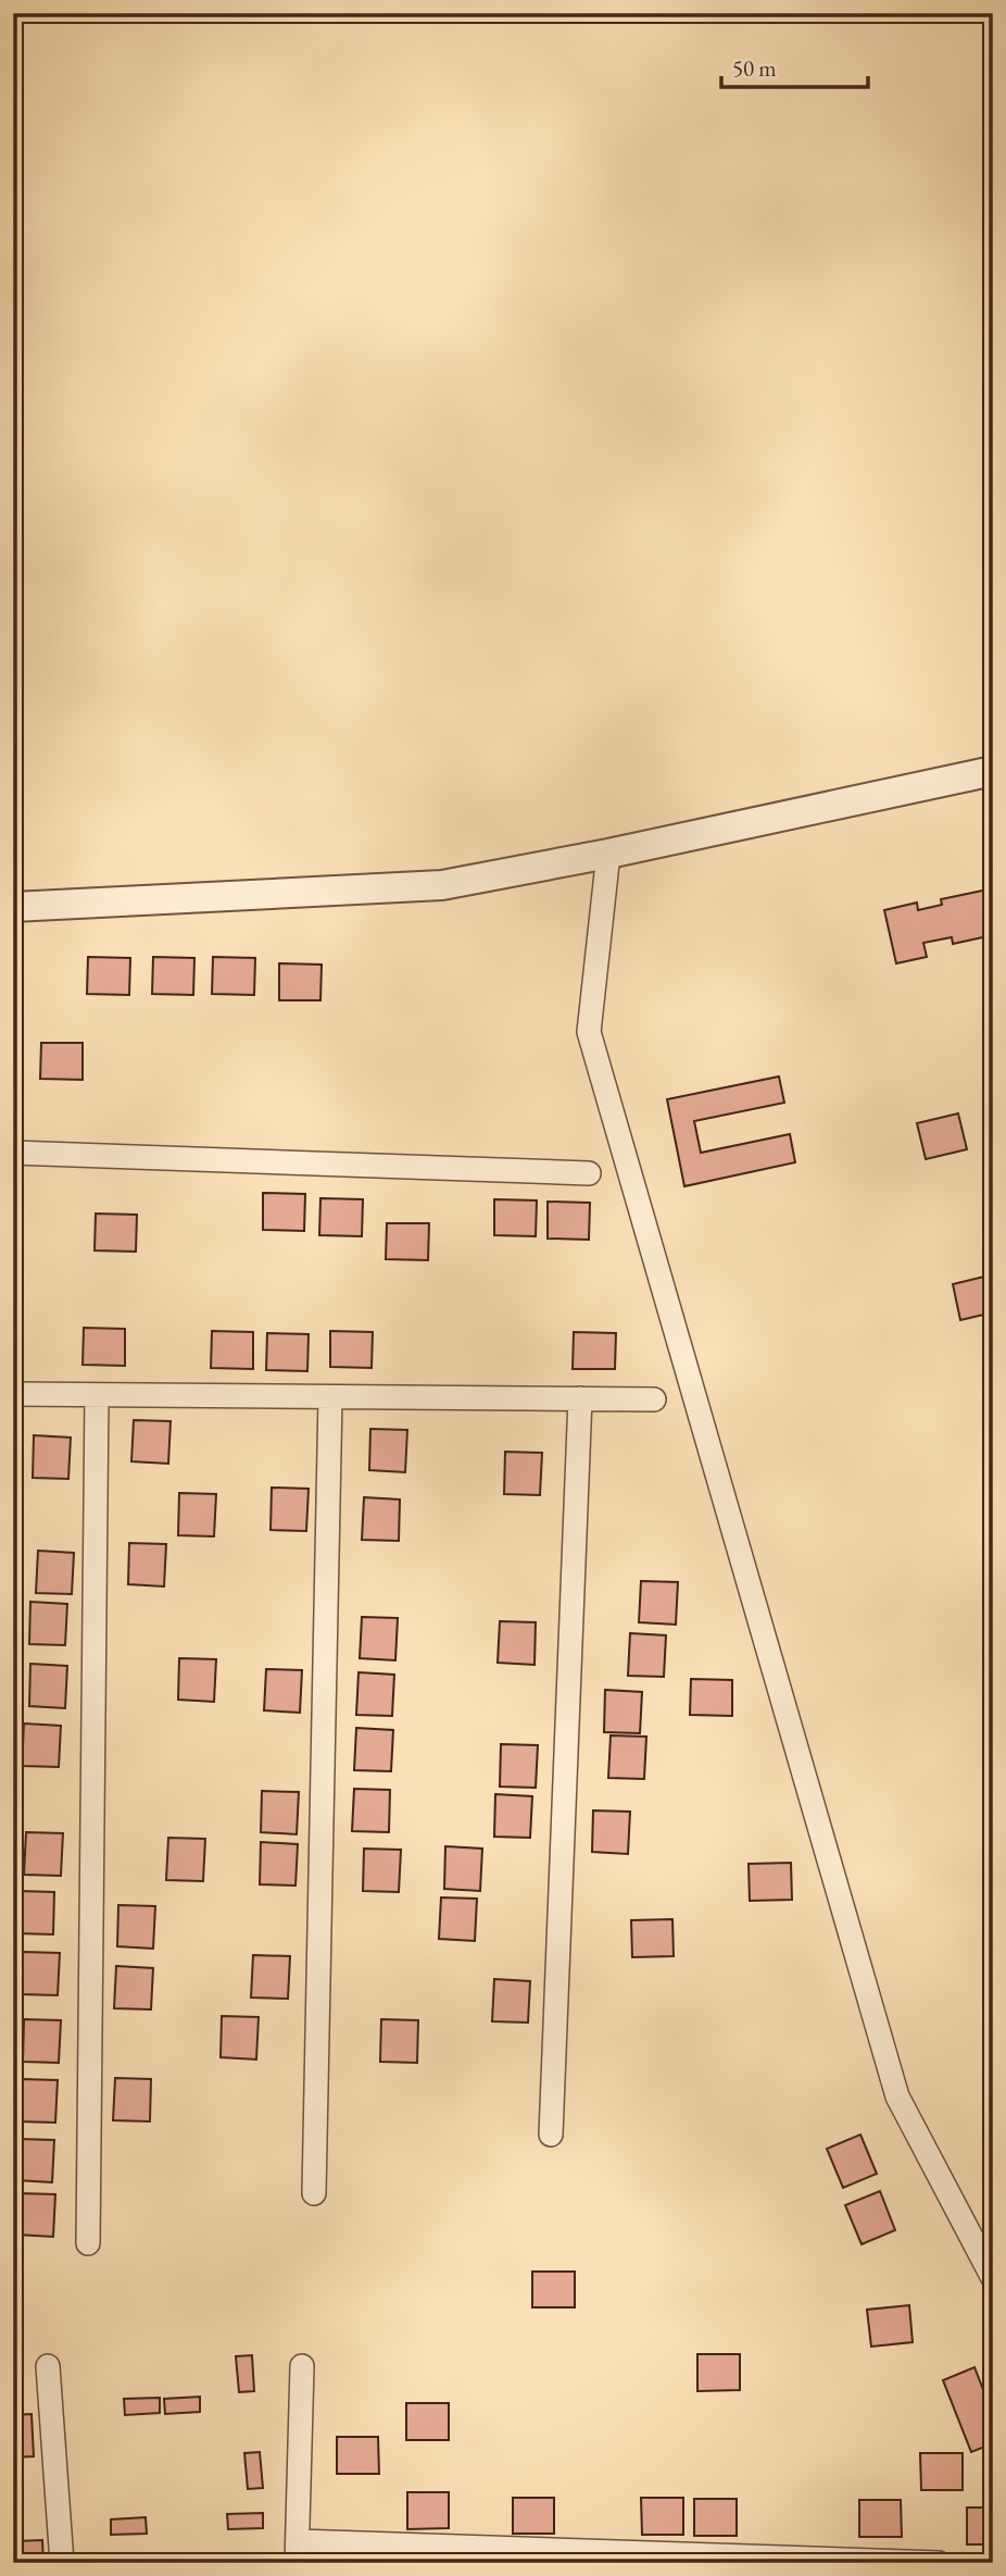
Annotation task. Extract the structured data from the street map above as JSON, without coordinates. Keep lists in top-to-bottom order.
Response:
{
  "scale_bar": "50 m"
}
